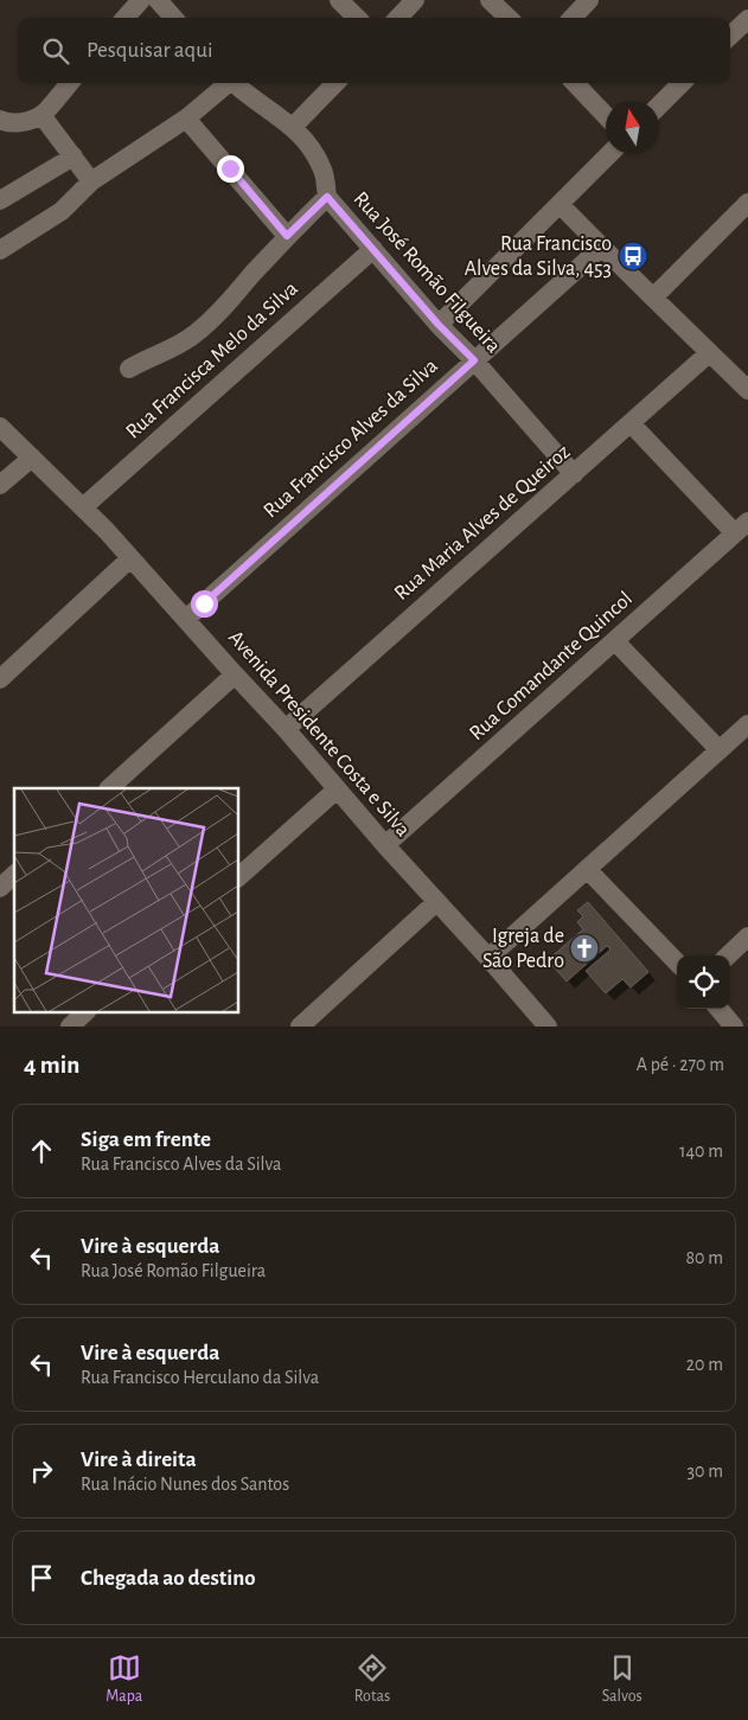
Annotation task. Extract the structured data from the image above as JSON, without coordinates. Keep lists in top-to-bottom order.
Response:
{
  "streets": {
    "street": [
      "Rua José Romão Filgueira",
      "Rua Francisca Melo da Silva",
      "Rua Francisco Alves da Silva",
      "Rua Maria Alves de Queiroz",
      "Rua Comandante Quincol",
      "Avenida Presidente Costa e Silva"
    ]
  },
  "crossings": [
    ["Rua José Romão Filgueira", "Rua Francisca Melo da Silva"],
    ["Rua José Romão Filgueira", "Rua Francisco Alves da Silva"],
    ["Rua José Romão Filgueira", "Rua Maria Alves de Queiroz"],
    ["Rua Francisca Melo da Silva", "Avenida Presidente Costa e Silva"],
    ["Rua Francisco Alves da Silva", "Avenida Presidente Costa e Silva"],
    ["Rua Maria Alves de Queiroz", "Avenida Presidente Costa e Silva"],
    ["Rua Comandante Quincol", "Avenida Presidente Costa e Silva"]
  ],
  "places": {
    "bus stop": ["Rua Francisco Alves da Silva, 453"],
    "church": ["Igreja de São Pedro"]
  },
  "north": "top",
  "page": {
    "search": "Pesquisar aqui",
    "heading": ["4 min", "A pé · 270 m"],
    "list": [
      ["Siga em frente", "Rua Francisco Alves da Silva", "140 m"],
      ["Vire à esquerda", "Rua José Romão Filgueira", "80 m"],
      ["Vire à esquerda", "Rua Francisco Herculano da Silva", "20 m"],
      ["Vire à direita", "Rua Inácio Nunes dos Santos", "30 m"],
      "Chegada ao destino"
    ],
    "nav": ["Mapa", "Rotas", "Salvos"]
  }
}
